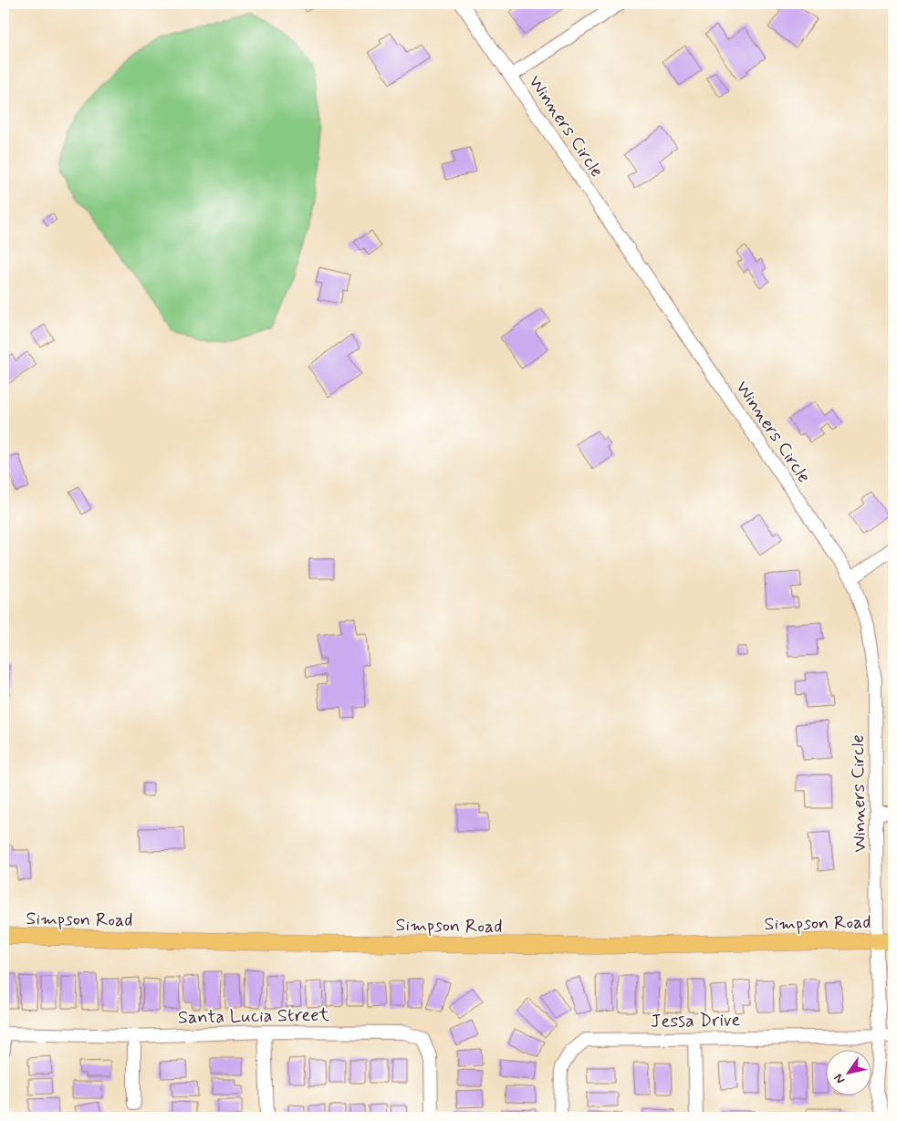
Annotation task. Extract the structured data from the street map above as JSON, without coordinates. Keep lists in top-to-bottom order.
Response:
{
  "streets": {
    "main road": ["Simpson Road"],
    "street": ["Winners Circle", "Santa Lucia Street", "Jessa Drive"]
  },
  "crossings": [
    ["Winners Circle", "Simpson Road"],
    ["Winners Circle", "Jessa Drive"]
  ],
  "north": "bottom left"
}
